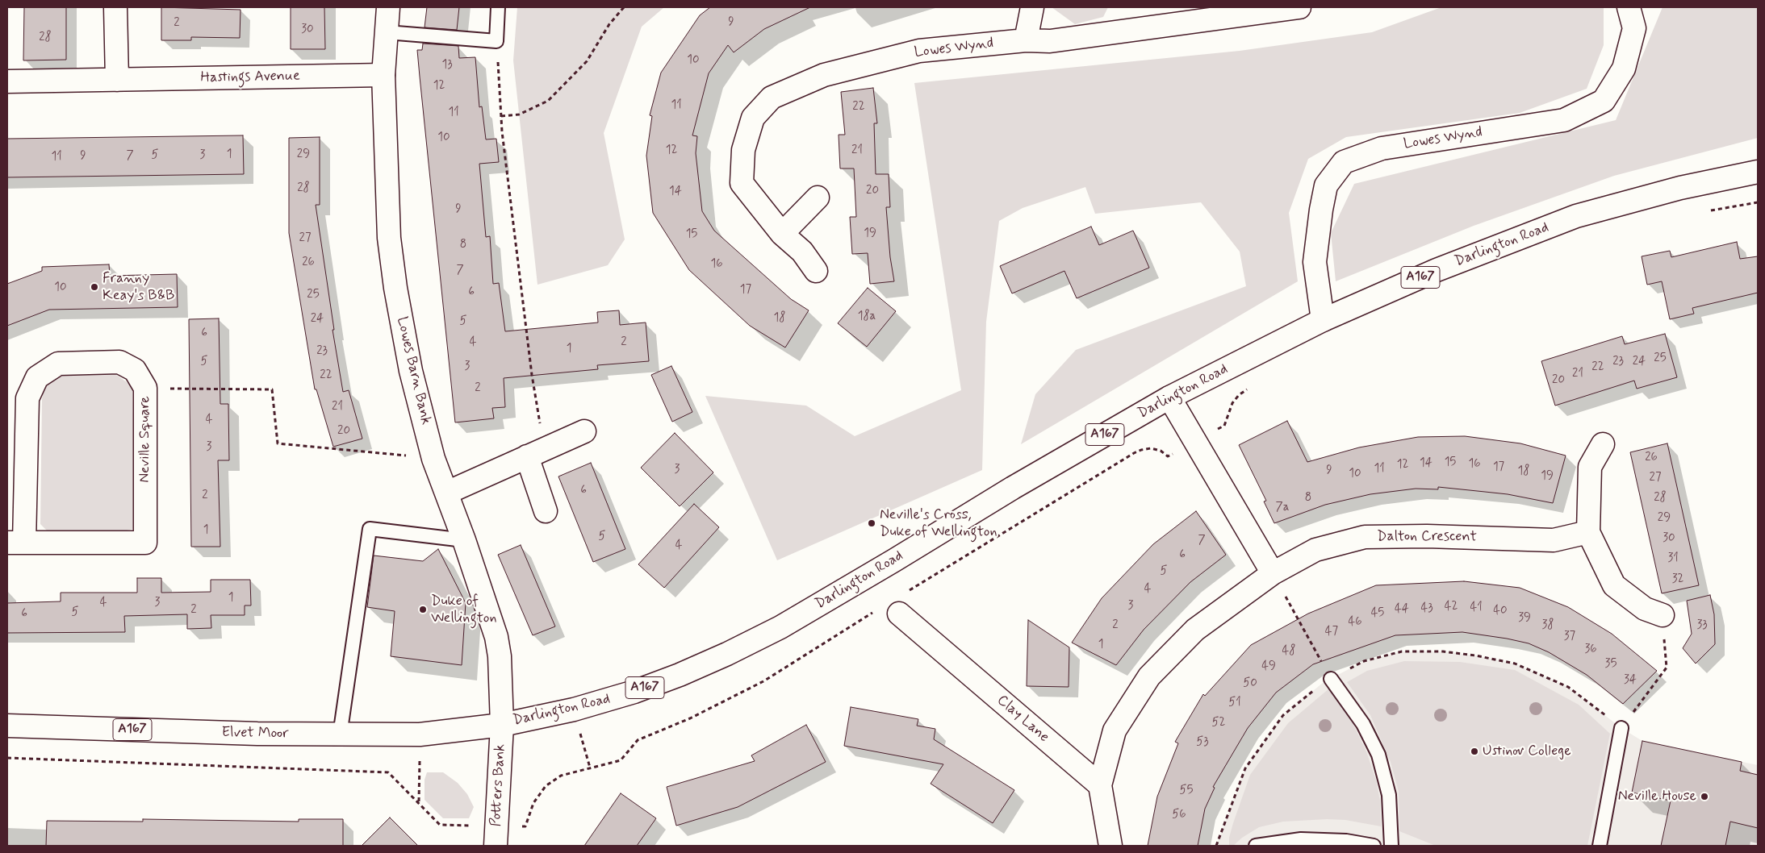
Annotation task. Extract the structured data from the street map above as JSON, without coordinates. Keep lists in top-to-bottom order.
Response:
{
  "streets": {
    "main road": [
      "Lowes Wynd",
      "Hastings Avenue",
      "Darlington Road",
      "A167",
      "Lowes Barn Bank",
      "Neville Square",
      "Dalton Crescent",
      "Clay Lane",
      "Elvet Moor",
      "Potters Bank"
    ]
  },
  "crossings": [
    ["Lowes Wynd", "Darlington Road"],
    ["Hastings Avenue", "Lowes Barn Bank"],
    ["Darlington Road", "Lowes Barn Bank"],
    ["Darlington Road", "Elvet Moor"],
    ["Darlington Road", "Potters Bank"],
    ["Lowes Barn Bank", "Elvet Moor"],
    ["Lowes Barn Bank", "Potters Bank"],
    ["Dalton Crescent", "Clay Lane"],
    ["Elvet Moor", "Potters Bank"]
  ],
  "places": [
    "Franny Keay's B&B",
    "Neville's Cross, Duke of Wellington",
    "Duke of Wellington",
    "Ustinov College",
    "Neville House"
  ],
  "house_numbers": [
    "9",
    "2",
    "30",
    "28",
    "10",
    "13",
    "12",
    "11",
    "22",
    "11",
    "10",
    "12",
    "21",
    "1",
    "29",
    "5",
    "3",
    "9",
    "7",
    "11",
    "28",
    "20",
    "14",
    "9",
    "19",
    "15",
    "27",
    "8",
    "26",
    "16",
    "7",
    "10",
    "17",
    "6",
    "25",
    "18a",
    "18",
    "24",
    "5",
    "6",
    "4",
    "2",
    "1",
    "23",
    "25",
    "5",
    "23",
    "24",
    "3",
    "22",
    "21",
    "22",
    "20",
    "2",
    "21",
    "4",
    "20",
    "3",
    "26",
    "15",
    "14",
    "16",
    "12",
    "17",
    "11",
    "3",
    "9",
    "18",
    "10",
    "19",
    "27",
    "6",
    "2",
    "8",
    "28",
    "7a",
    "29",
    "1",
    "5",
    "30",
    "7",
    "4",
    "6",
    "31",
    "5",
    "32",
    "4",
    "1",
    "4",
    "3",
    "3",
    "42",
    "41",
    "43",
    "44",
    "2",
    "40",
    "5",
    "45",
    "6",
    "39",
    "46",
    "2",
    "38",
    "33",
    "47",
    "37",
    "1",
    "36",
    "48",
    "35",
    "49",
    "34",
    "50",
    "51",
    "52",
    "53",
    "55",
    "56"
  ]
}
